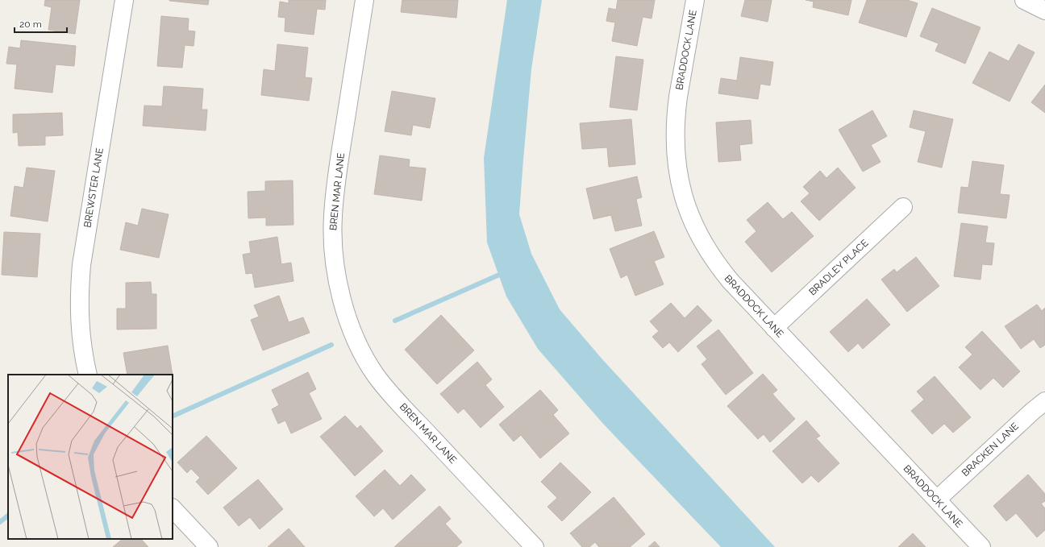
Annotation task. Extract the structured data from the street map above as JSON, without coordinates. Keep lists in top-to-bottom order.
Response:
{
  "streets": {
    "street": [
      "BRADDOCK LANE",
      "BREWSTER LANE",
      "BREN MAR LANE",
      "BRADLEY PLACE",
      "BRACKEN LANE"
    ]
  },
  "crossings": [
    ["BRADDOCK LANE", "BRADLEY PLACE"],
    ["BRADDOCK LANE", "BRACKEN LANE"]
  ],
  "scale_bar": "20 m"
}
